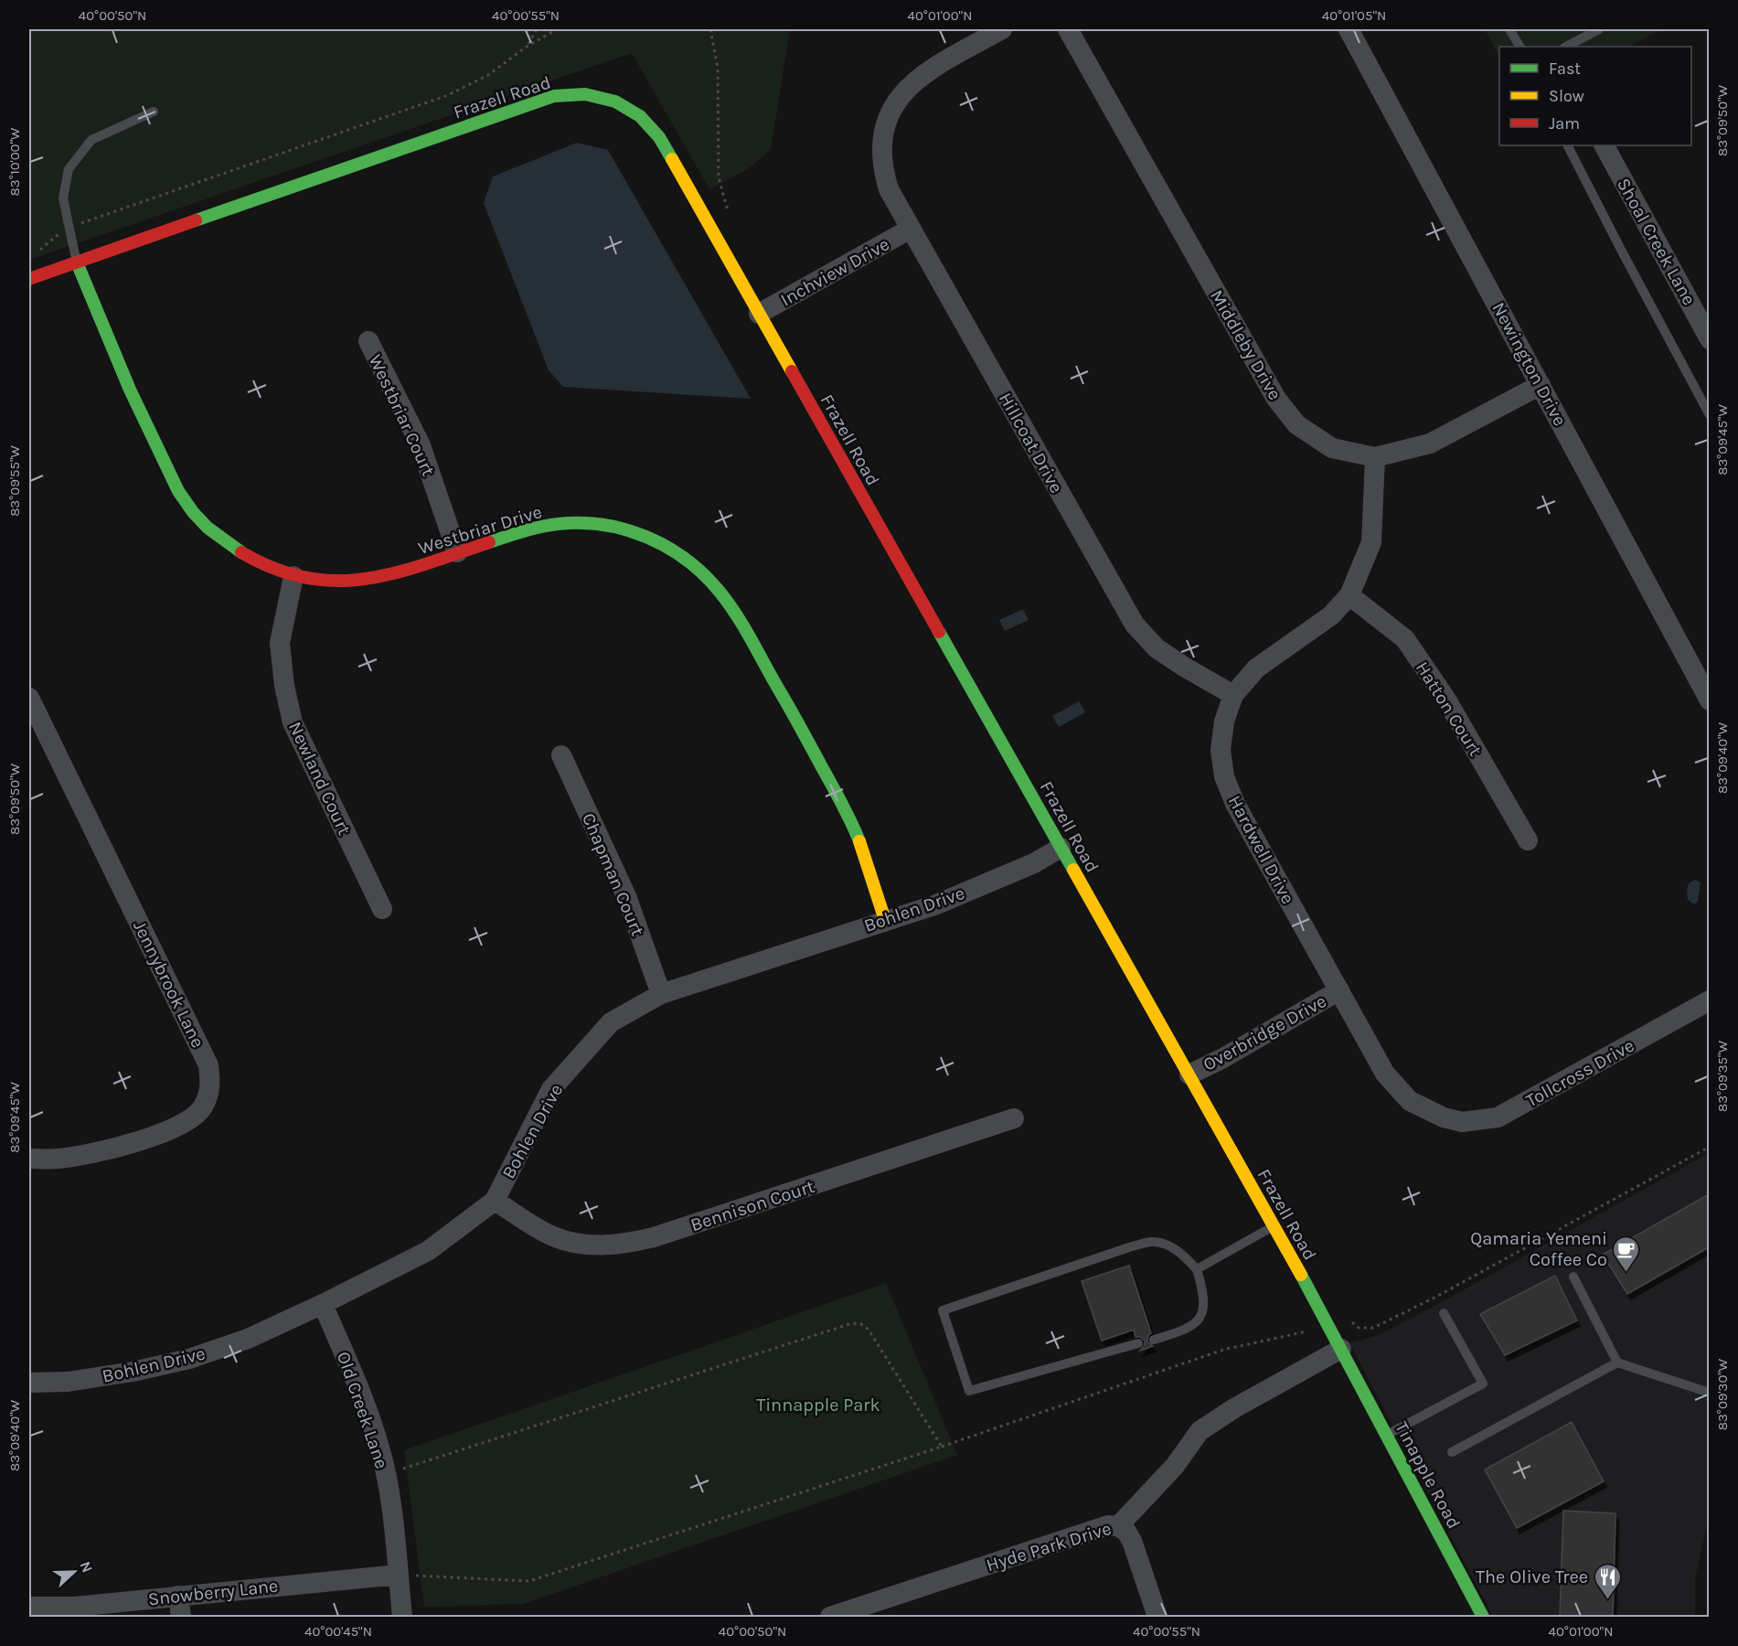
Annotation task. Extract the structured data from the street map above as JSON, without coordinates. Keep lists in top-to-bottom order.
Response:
{
  "streets": {
    "street": [
      "Frazell Road",
      "Shoal Creek Lane",
      "Inchview Drive",
      "Middleby Drive",
      "Newington Drive",
      "Westbriar Court",
      "Hillcoat Drive",
      "Westbriar Drive",
      "Hatton Court",
      "Newland Court",
      "Hardwell Drive",
      "Chapman Court",
      "Bohlen Drive",
      "Jennybrook Lane",
      "Overbridge Drive",
      "Tollcross Drive",
      "Bennison Court",
      "Old Creek Lane",
      "Tinapple Road",
      "Hyde Park Drive",
      "Snowberry Lane"
    ]
  },
  "crossings": [
    ["Frazell Road", "Inchview Drive"],
    ["Frazell Road", "Westbriar Drive"],
    ["Frazell Road", "Bohlen Drive"],
    ["Frazell Road", "Overbridge Drive"],
    ["Frazell Road", "Tinapple Road"],
    ["Frazell Road", "Hyde Park Drive"],
    ["Inchview Drive", "Hillcoat Drive"],
    ["Middleby Drive", "Newington Drive"],
    ["Middleby Drive", "Hardwell Drive"],
    ["Westbriar Court", "Westbriar Drive"],
    ["Hillcoat Drive", "Hardwell Drive"],
    ["Westbriar Drive", "Newland Court"],
    ["Westbriar Drive", "Bohlen Drive"],
    ["Hatton Court", "Hardwell Drive"],
    ["Hardwell Drive", "Overbridge Drive"],
    ["Hardwell Drive", "Tollcross Drive"],
    ["Chapman Court", "Bohlen Drive"],
    ["Bohlen Drive", "Bennison Court"],
    ["Bohlen Drive", "Old Creek Lane"],
    ["Old Creek Lane", "Snowberry Lane"],
    ["Tinapple Road", "Hyde Park Drive"]
  ],
  "parks": ["Tinnapple Park"],
  "places": {
    "cafe": ["Qamaria Yemeni Coffee Co"],
    "restaurant": ["The Olive Tree"]
  },
  "legend": ["Fast", "Slow", "Jam"],
  "north": "right",
  "coordinates": [
    "40°00'50\"N",
    "40°00'55\"N",
    "40°01'00\"N",
    "40°01'05\"N",
    "83°09'50\"W",
    "83°10'00\"W",
    "83°09'45\"W",
    "83°09'55\"W",
    "83°09'40\"W",
    "83°09'35\"W",
    "83°09'30\"W",
    "40°00'45\"N"
  ]
}
